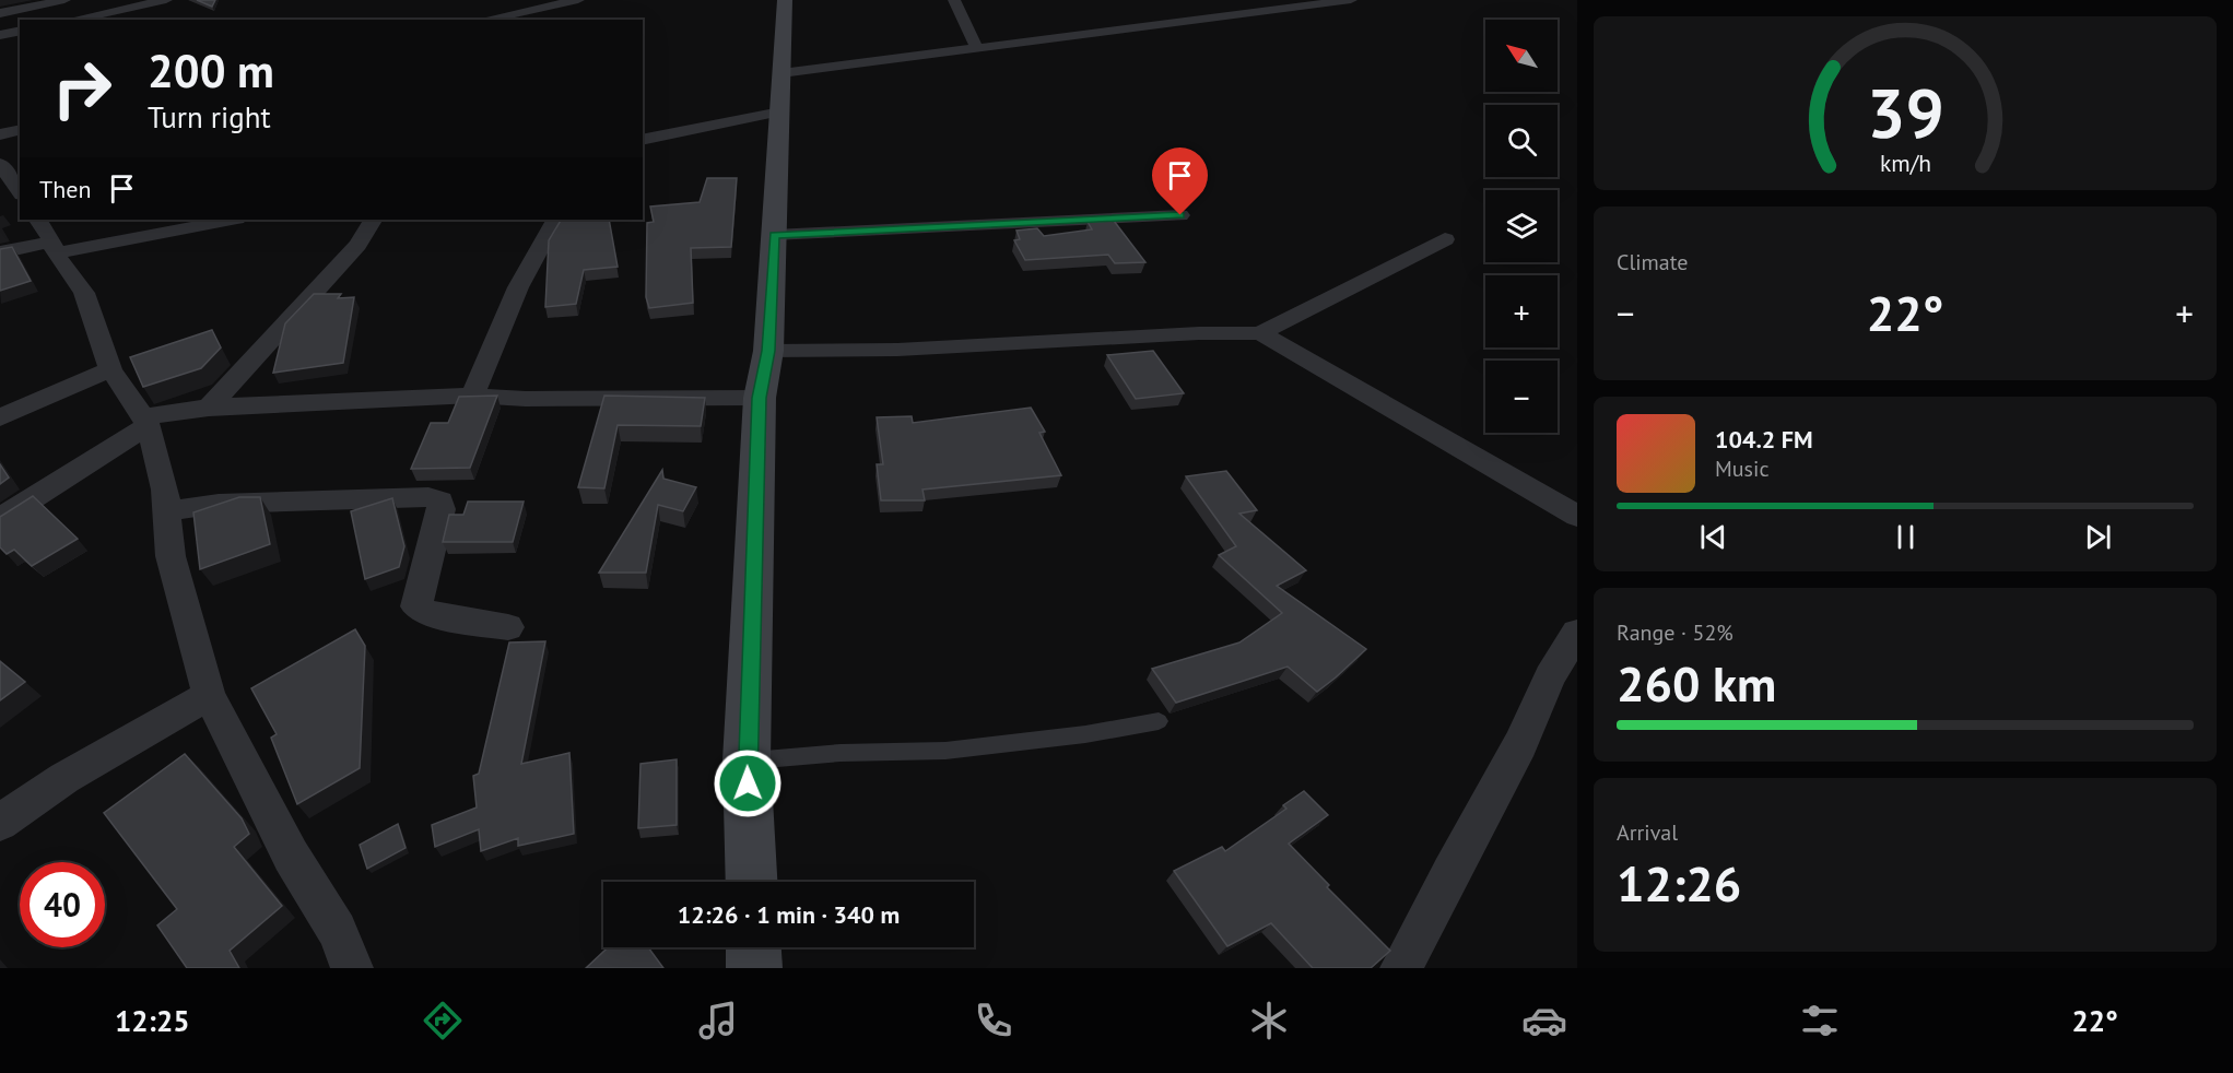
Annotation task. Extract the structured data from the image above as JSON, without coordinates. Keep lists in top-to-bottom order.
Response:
{
  "north": "top left",
  "page": {
    "map_buttons": ["+", "−"],
    "turn": ["200 m", "Turn right"],
    "then": "Then",
    "tile": [
      "Climate",
      ["Range · 52%", "260 km"],
      ["Arrival", "12:26"]
    ],
    "heat": ["−", "22°", "+"],
    "song": ["104.2 FM", "Music"],
    "limit": "40",
    "trip": "12:26 · 1 min · 340 m",
    "tabs": ["12:25", "22°"],
    "gauge": ["39", "km/h"]
  }
}
